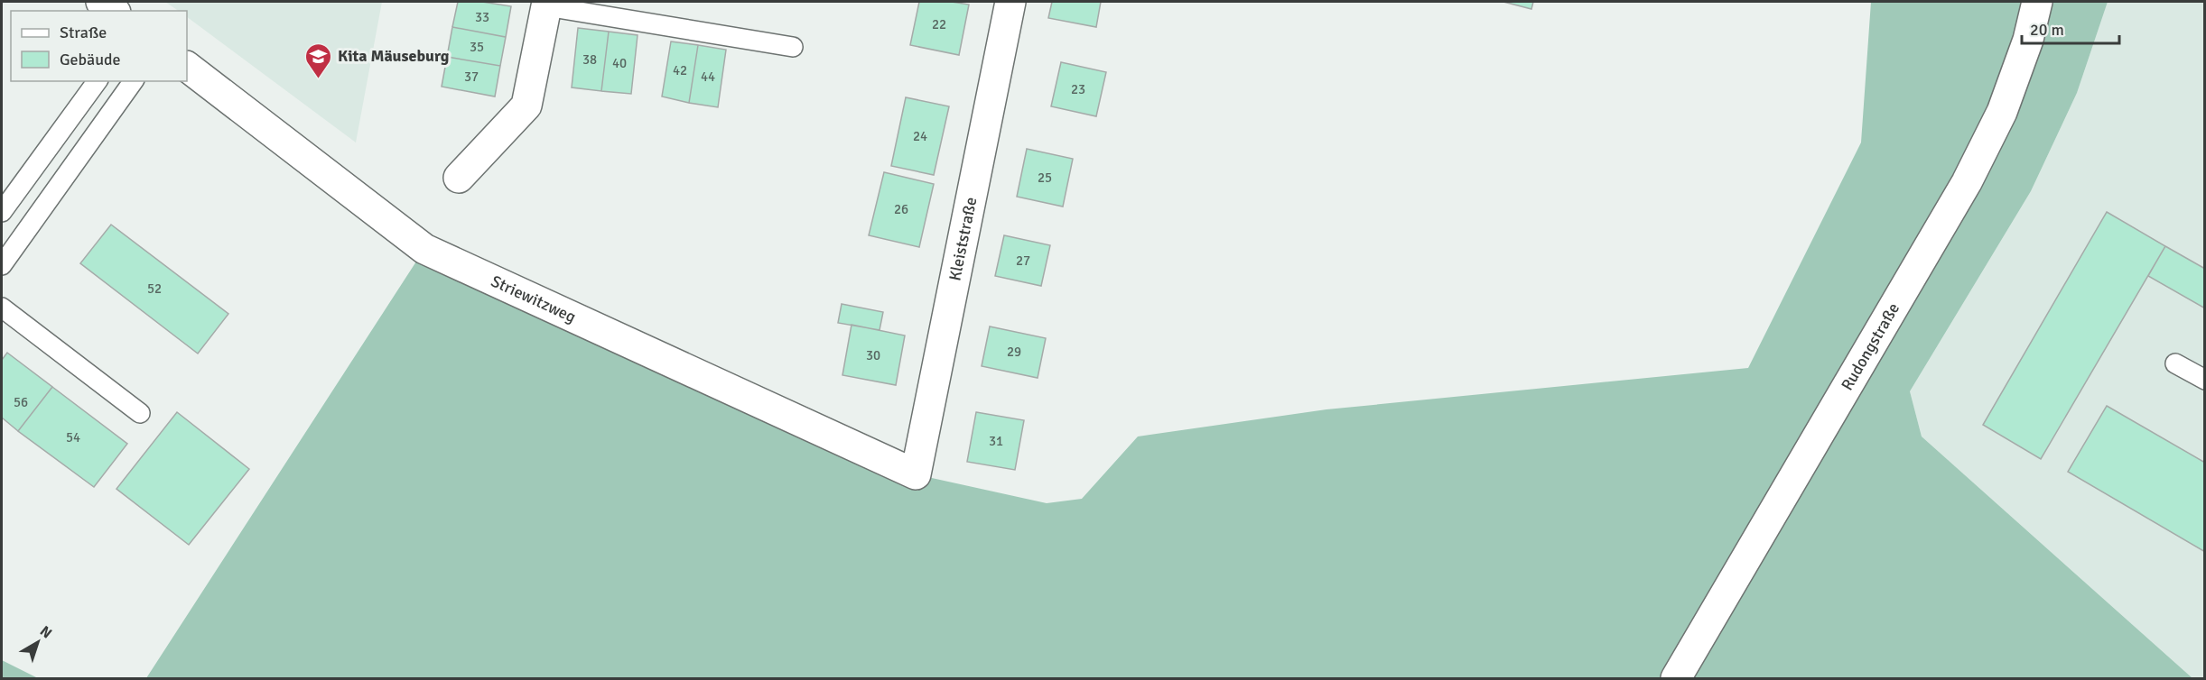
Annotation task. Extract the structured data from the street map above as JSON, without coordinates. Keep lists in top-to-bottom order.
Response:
{
  "streets": {
    "street": ["Kleiststraße", "Striewitzweg", "Rudongstraße"]
  },
  "crossings": [
    ["Kleiststraße", "Striewitzweg"]
  ],
  "places": {
    "school or university": ["Kita Mäuseburg"]
  },
  "house_numbers": [
    "33",
    "22",
    "35",
    "38",
    "40",
    "42",
    "37",
    "44",
    "23",
    "24",
    "25",
    "26",
    "27",
    "52",
    "29",
    "30",
    "56",
    "54",
    "31"
  ],
  "legend": ["Straße", "Gebäude"],
  "scale_bar": "20 m",
  "north": "top right"
}
